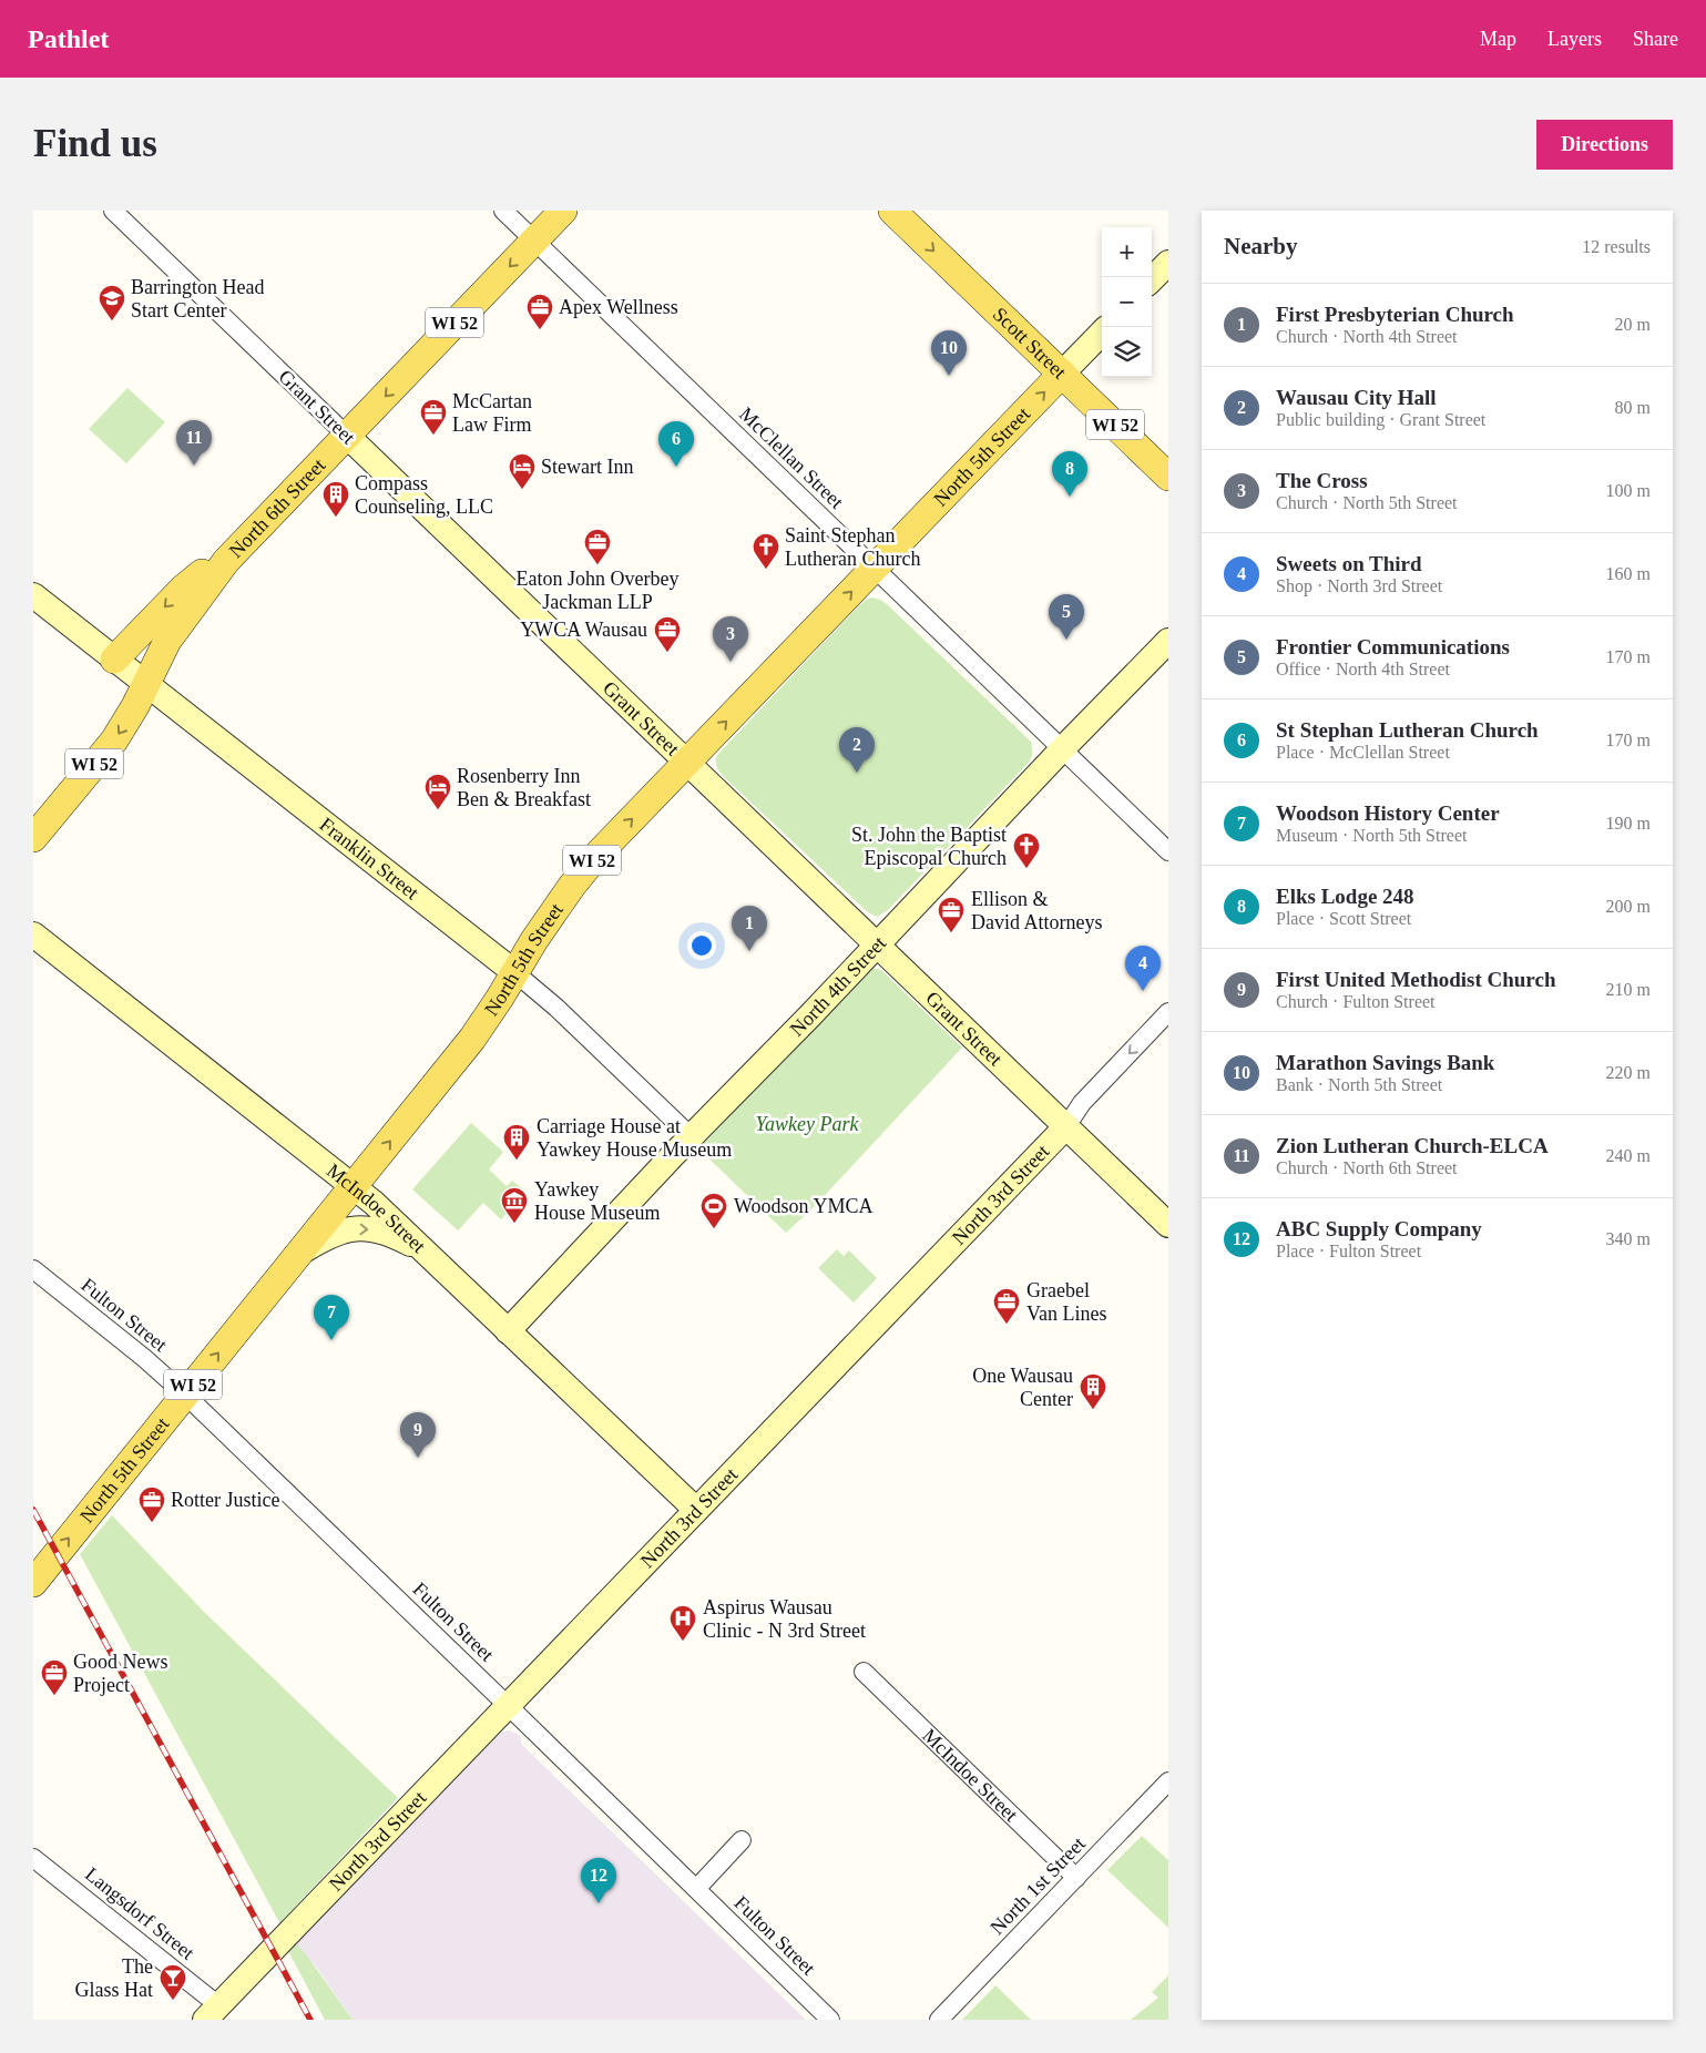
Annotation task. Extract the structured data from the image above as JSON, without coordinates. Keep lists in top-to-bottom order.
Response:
{
  "streets": {
    "main road": [
      "WI 52",
      "Scott Street",
      "North 5th Street",
      "North 6th Street"
    ],
    "street": [
      "Grant Street",
      "McClellan Street",
      "Franklin Street",
      "North 4th Street",
      "North 3rd Street",
      "McIndoe Street",
      "Fulton Street",
      "North 1st Street",
      "Langsdorf Street"
    ]
  },
  "crossings": [
    ["Scott Street", "North 5th Street"],
    ["Grant Street", "North 5th Street"],
    ["Grant Street", "North 6th Street"],
    ["Grant Street", "North 4th Street"],
    ["Grant Street", "North 3rd Street"],
    ["North 5th Street", "McClellan Street"],
    ["North 5th Street", "Franklin Street"],
    ["North 5th Street", "McIndoe Street"],
    ["North 5th Street", "Fulton Street"],
    ["McClellan Street", "North 6th Street"],
    ["McClellan Street", "North 4th Street"],
    ["North 6th Street", "Franklin Street"],
    ["Franklin Street", "North 4th Street"],
    ["North 4th Street", "McIndoe Street"],
    ["North 3rd Street", "McIndoe Street"],
    ["North 3rd Street", "Fulton Street"],
    ["North 3rd Street", "Langsdorf Street"],
    ["McIndoe Street", "North 1st Street"]
  ],
  "one_way": ["Scott Street", "North 5th Street", "North 6th Street"],
  "parks": ["Yawkey Park"],
  "places": {
    "school or university": ["Barrington Head Start Center"],
    "office": [
      "Apex Wellness",
      "McCartan Law Firm",
      "Eaton John Overbey Jackman LLP",
      "YWCA Wausau",
      "Ellison & David Attorneys",
      "Graebel Van Lines",
      "Rotter Justice",
      "Good News Project"
    ],
    "hotel": ["Stewart Inn", "Rosenberry Inn Ben & Breakfast"],
    "building": ["Compass Counseling, LLC", "Carriage House at Yawkey House Museum", "One Wausau Center"],
    "church": ["Saint Stephan Lutheran Church", "St. John the Baptist Episcopal Church"],
    "museum": ["Yawkey House Museum"],
    "sports": ["Woodson YMCA"],
    "hospital": ["Aspirus Wausau Clinic - N 3rd Street"],
    "bar": ["The Glass Hat"]
  },
  "page": {
    "header": "Pathlet",
    "nav": ["Map", "Layers", "Share"],
    "buttons": "Directions",
    "title": "Find us",
    "heading": ["Nearby", "12 results"],
    "map_buttons": ["+", "−"],
    "list": [
      {
        "mark": "1",
        "name": "First Presbyterian Church",
        "note": "Church · North 4th Street",
        "value": "20 m"
      },
      {
        "mark": "2",
        "name": "Wausau City Hall",
        "note": "Public building · Grant Street",
        "value": "80 m"
      },
      {
        "mark": "3",
        "name": "The Cross",
        "note": "Church · North 5th Street",
        "value": "100 m"
      },
      {
        "mark": "4",
        "name": "Sweets on Third",
        "note": "Shop · North 3rd Street",
        "value": "160 m"
      },
      {
        "mark": "5",
        "name": "Frontier Communications",
        "note": "Office · North 4th Street",
        "value": "170 m"
      },
      {
        "mark": "6",
        "name": "St Stephan Lutheran Church",
        "note": "Place · McClellan Street",
        "value": "170 m"
      },
      {
        "mark": "7",
        "name": "Woodson History Center",
        "note": "Museum · North 5th Street",
        "value": "190 m"
      },
      {
        "mark": "8",
        "name": "Elks Lodge 248",
        "note": "Place · Scott Street",
        "value": "200 m"
      },
      {
        "mark": "9",
        "name": "First United Methodist Church",
        "note": "Church · Fulton Street",
        "value": "210 m"
      },
      {
        "mark": "10",
        "name": "Marathon Savings Bank",
        "note": "Bank · North 5th Street",
        "value": "220 m"
      },
      {
        "mark": "11",
        "name": "Zion Lutheran Church-ELCA",
        "note": "Church · North 6th Street",
        "value": "240 m"
      },
      {
        "mark": "12",
        "name": "ABC Supply Company",
        "note": "Place · Fulton Street",
        "value": "340 m"
      }
    ],
    "pins": [
      "10",
      "11",
      "6",
      "8",
      "5",
      "3",
      "2",
      "1",
      "4",
      "7",
      "9",
      "12"
    ]
  }
}
